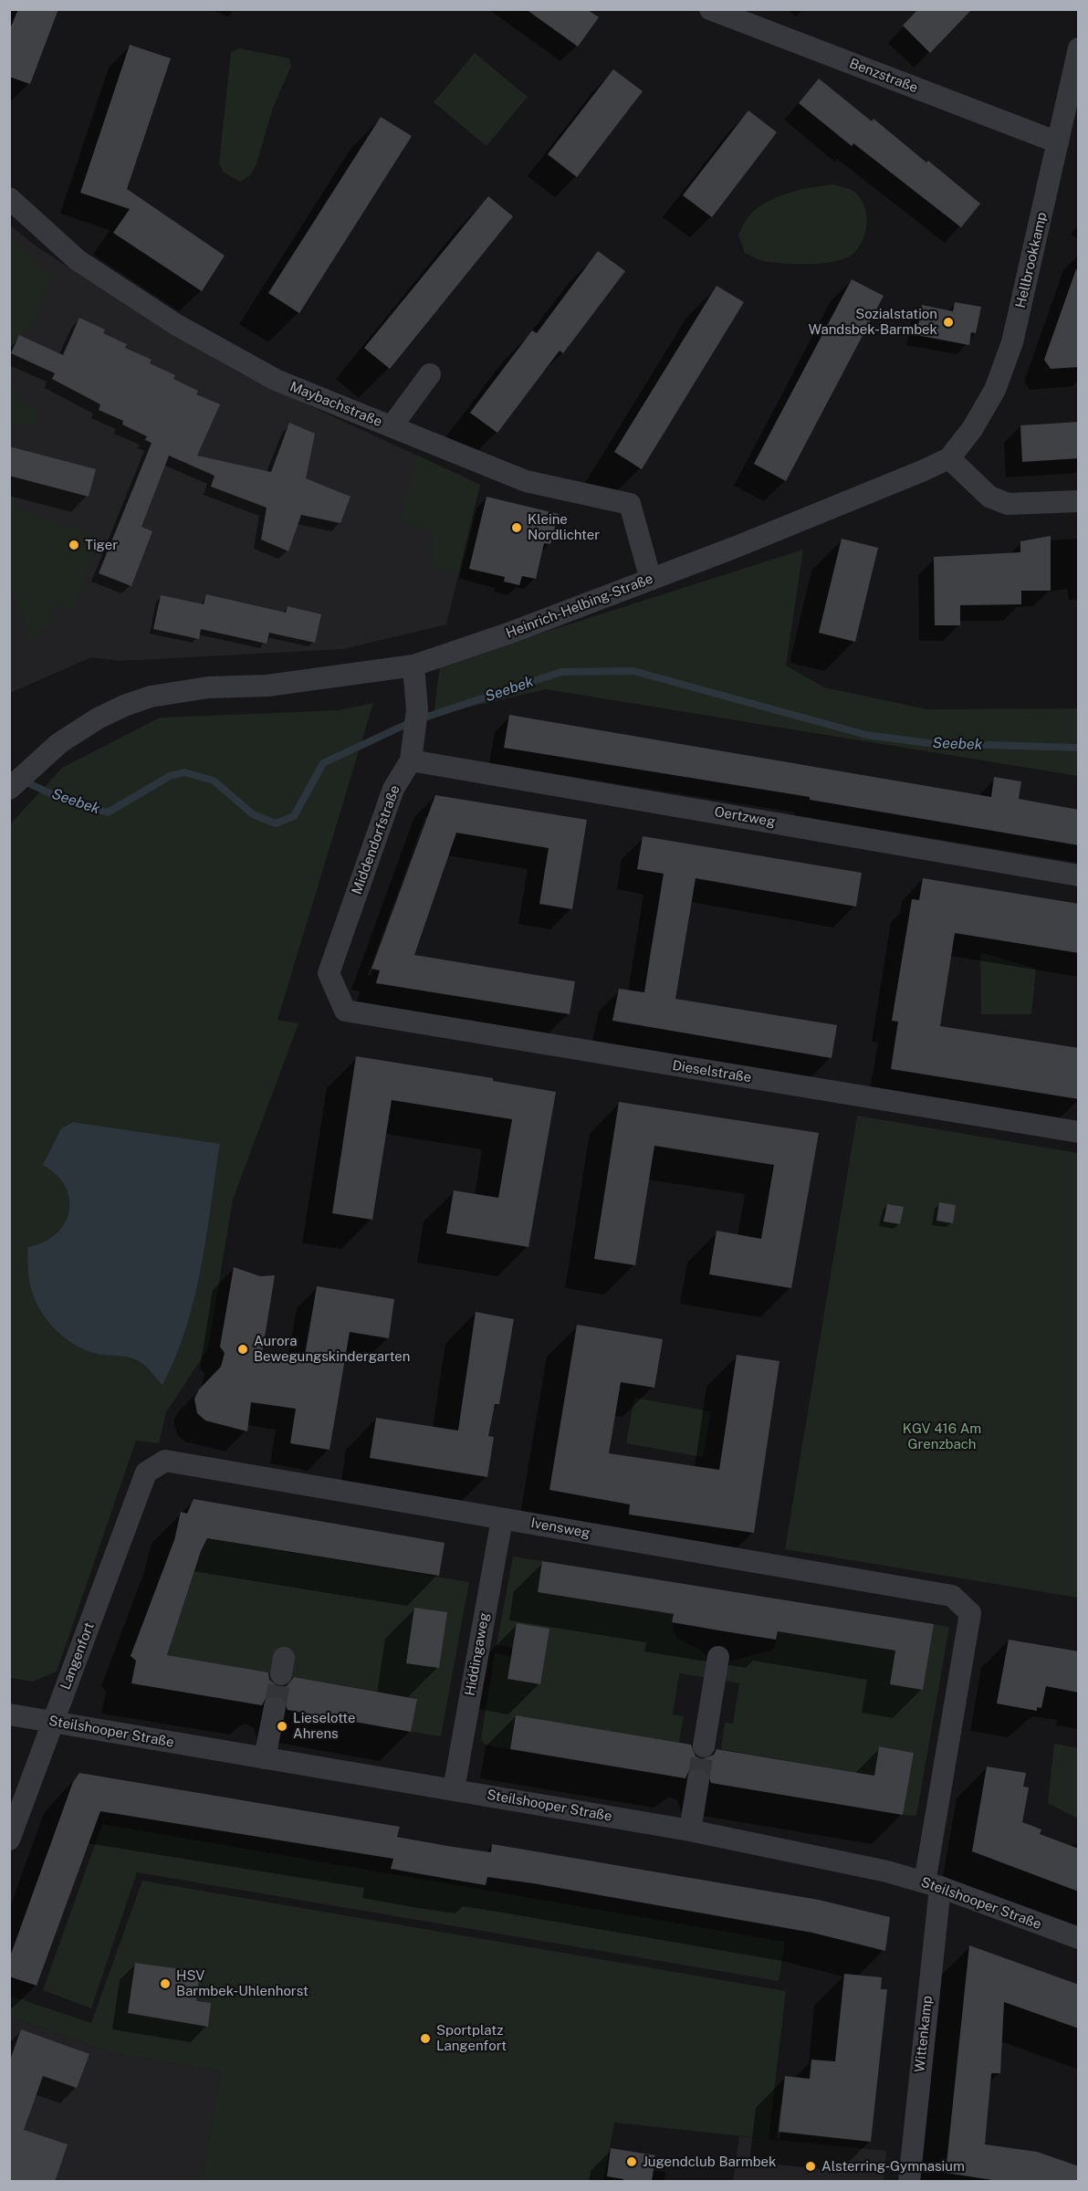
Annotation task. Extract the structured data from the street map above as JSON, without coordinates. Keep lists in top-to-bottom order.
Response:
{
  "streets": {
    "street": [
      "Benzstraße",
      "Hellbrookkamp",
      "Maybachstraße",
      "Heinrich-Helbing-Straße",
      "Oertzweg",
      "Middendorfstraße",
      "Dieselstraße",
      "Ivensweg",
      "Hiddingaweg",
      "Langenfort",
      "Steilshooper Straße",
      "Wittenkamp"
    ]
  },
  "crossings": [
    ["Benzstraße", "Hellbrookkamp"],
    ["Hellbrookkamp", "Heinrich-Helbing-Straße"],
    ["Maybachstraße", "Heinrich-Helbing-Straße"],
    ["Heinrich-Helbing-Straße", "Middendorfstraße"],
    ["Oertzweg", "Middendorfstraße"],
    ["Middendorfstraße", "Dieselstraße"],
    ["Ivensweg", "Hiddingaweg"],
    ["Ivensweg", "Langenfort"],
    ["Ivensweg", "Wittenkamp"],
    ["Hiddingaweg", "Steilshooper Straße"],
    ["Langenfort", "Steilshooper Straße"],
    ["Steilshooper Straße", "Wittenkamp"]
  ],
  "water": ["Seebek"],
  "parks": ["KGV 416 Am Grenzbach"],
  "places": [
    "Sozialstation Wandsbek-Barmbek",
    "Kleine Nordlichter",
    "Tiger",
    "Aurora Bewegungskindergarten",
    "Lieselotte Ahrens",
    "HSV Barmbek-Uhlenhorst",
    "Sportplatz Langenfort",
    "Jugendclub Barmbek",
    "Alsterring-Gymnasium"
  ]
}
